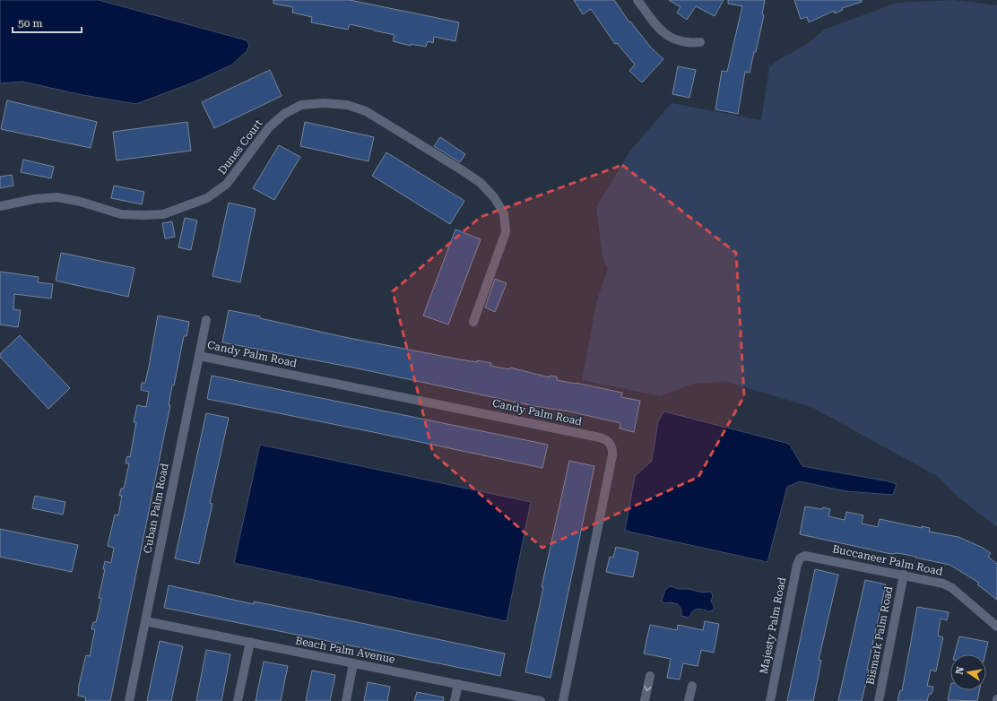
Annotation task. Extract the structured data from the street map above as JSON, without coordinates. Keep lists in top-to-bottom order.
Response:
{
  "streets": {
    "street": [
      "Dunes Court",
      "Candy Palm Road",
      "Cuban Palm Road",
      "Buccaneer Palm Road",
      "Majesty Palm Road",
      "Bismark Palm Road",
      "Beach Palm Avenue"
    ]
  },
  "crossings": [
    ["Candy Palm Road", "Cuban Palm Road"],
    ["Cuban Palm Road", "Beach Palm Avenue"],
    ["Buccaneer Palm Road", "Majesty Palm Road"],
    ["Buccaneer Palm Road", "Bismark Palm Road"]
  ],
  "scale_bar": "50 m",
  "north": "left"
}
